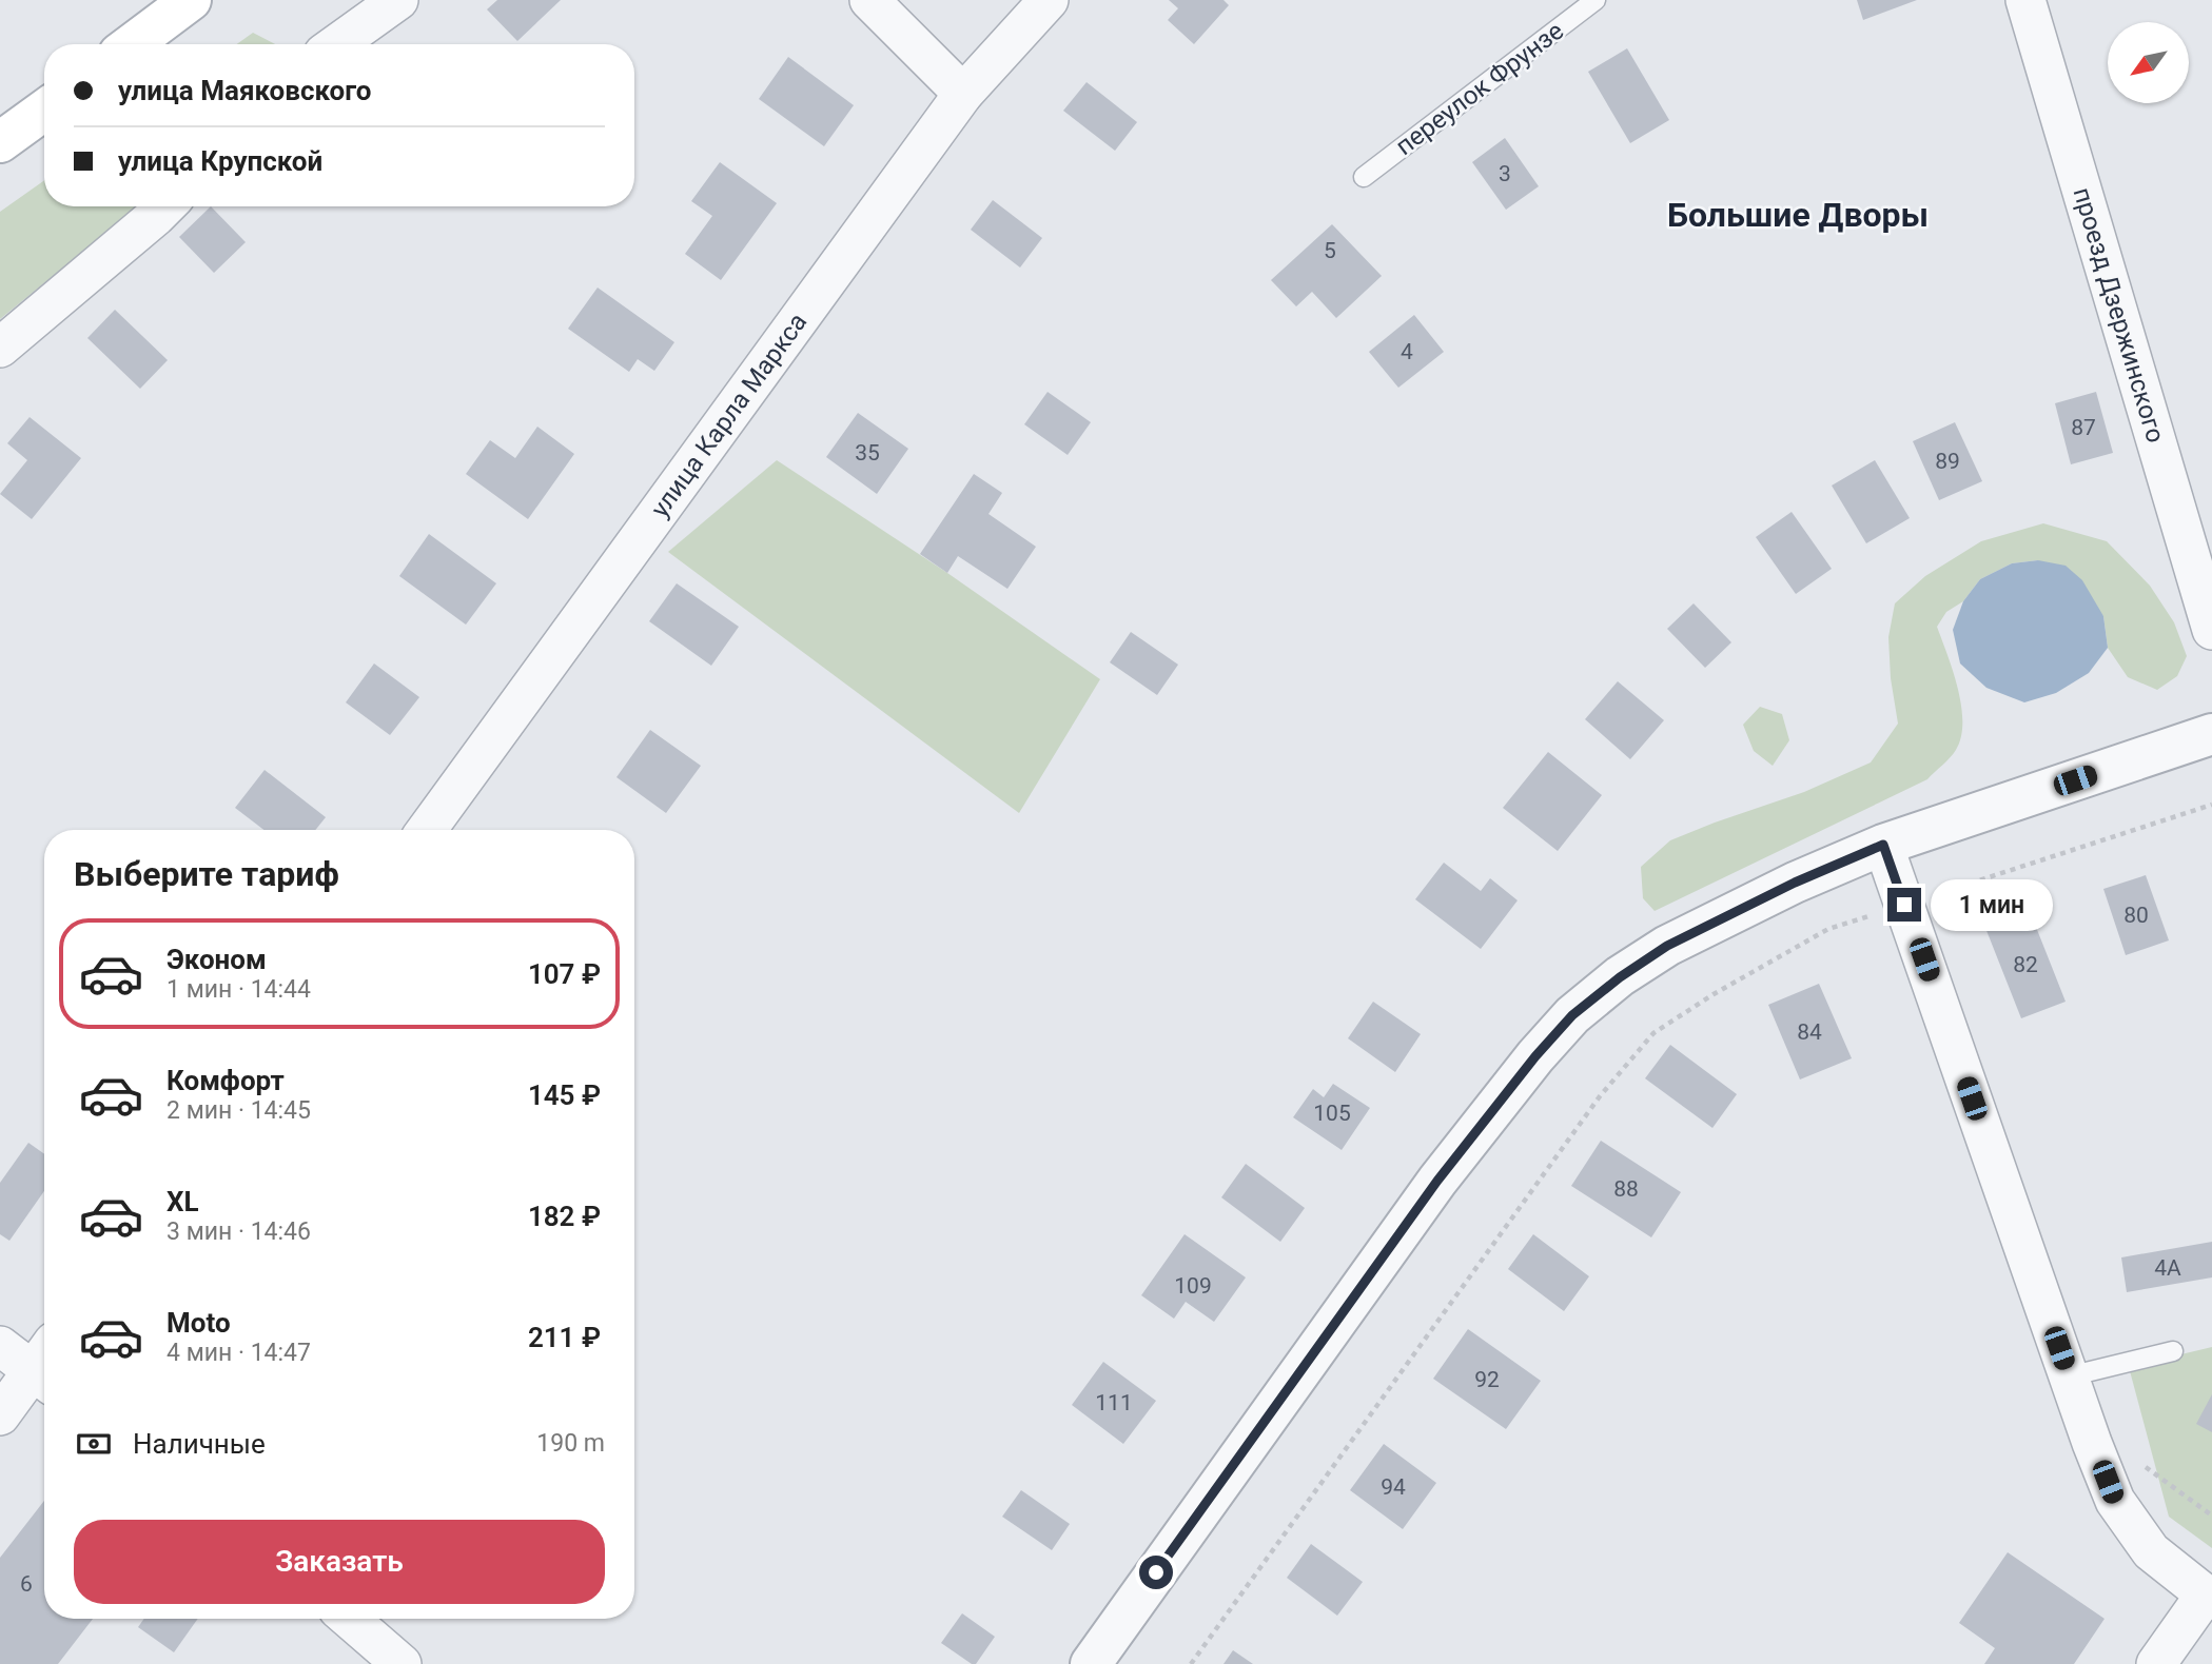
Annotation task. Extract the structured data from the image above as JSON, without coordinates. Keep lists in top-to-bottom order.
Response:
{
  "streets": {
    "street": ["проезд Дзержинского", "улица Карла Маркса"],
    "lane": ["переулок Фрунзе"]
  },
  "districts": ["Большие Дворы"],
  "house_numbers": [
    "3",
    "5",
    "4",
    "87",
    "35",
    "89",
    "80",
    "82",
    "84",
    "105",
    "88",
    "4А",
    "109",
    "92",
    "111",
    "94",
    "6"
  ],
  "north": "bottom left",
  "page": {
    "banner": ["улица Маяковского", "улица Крупской"],
    "heading": "Выберите тариф",
    "bubble": "1 мин",
    "list": [
      {
        "name": "Эконом",
        "note": "1 мин · 14:44",
        "value": "107 ₽"
      },
      {
        "name": "Комфорт",
        "note": "2 мин · 14:45",
        "value": "145 ₽"
      },
      {
        "name": "XL",
        "note": "3 мин · 14:46",
        "value": "182 ₽"
      },
      {
        "name": "Moto",
        "note": "4 мин · 14:47",
        "value": "211 ₽"
      }
    ],
    "pay": ["Наличные", "190 m"],
    "buttons": "Заказать"
  }
}
